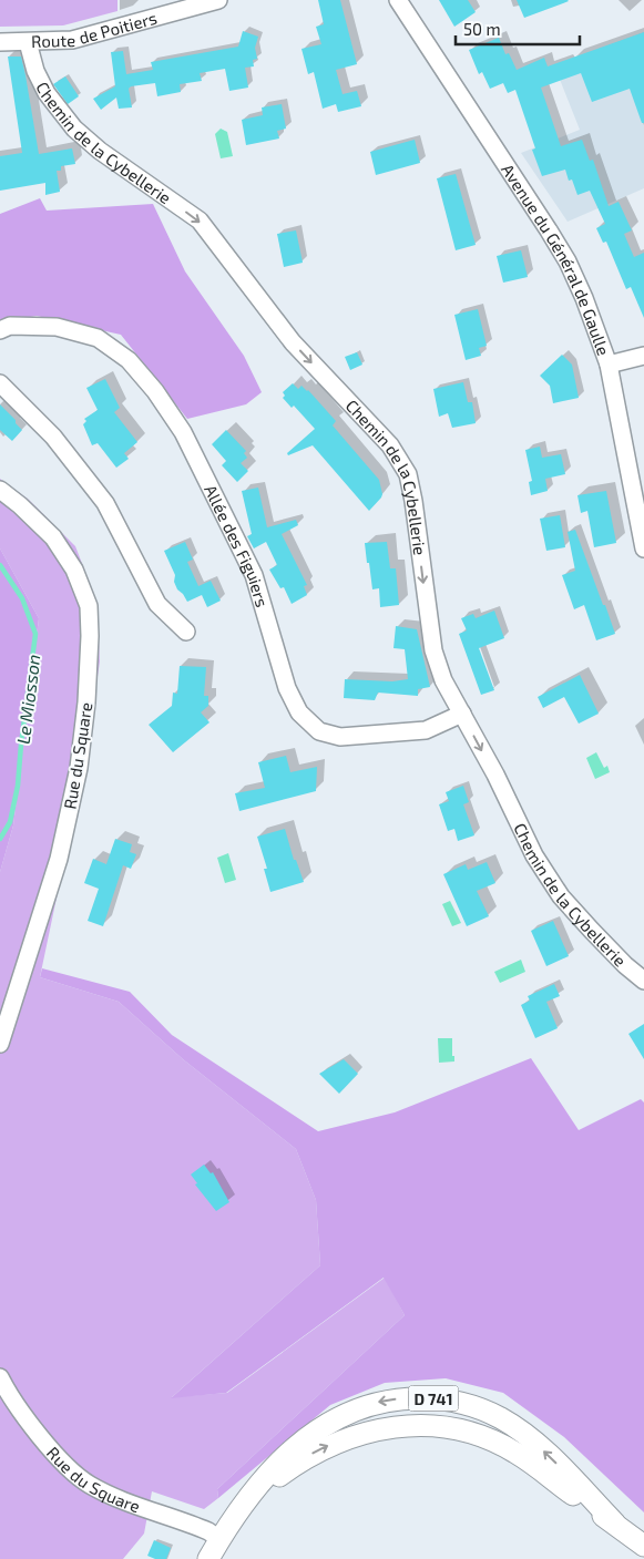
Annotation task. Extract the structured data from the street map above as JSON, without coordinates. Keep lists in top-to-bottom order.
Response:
{
  "streets": {
    "main road": ["D 741"],
    "street": [
      "Route de Poitiers",
      "Chemin de la Cybellerie",
      "Avenue du Général de Gaulle",
      "Allée des Figuiers",
      "Rue du Square"
    ]
  },
  "crossings": [
    ["Route de Poitiers", "Chemin de la Cybellerie"],
    ["Chemin de la Cybellerie", "Allée des Figuiers"],
    ["Rue du Square", "D 741"]
  ],
  "one_way": ["Chemin de la Cybellerie"],
  "water": ["Le Miosson"],
  "scale_bar": "50 m"
}
